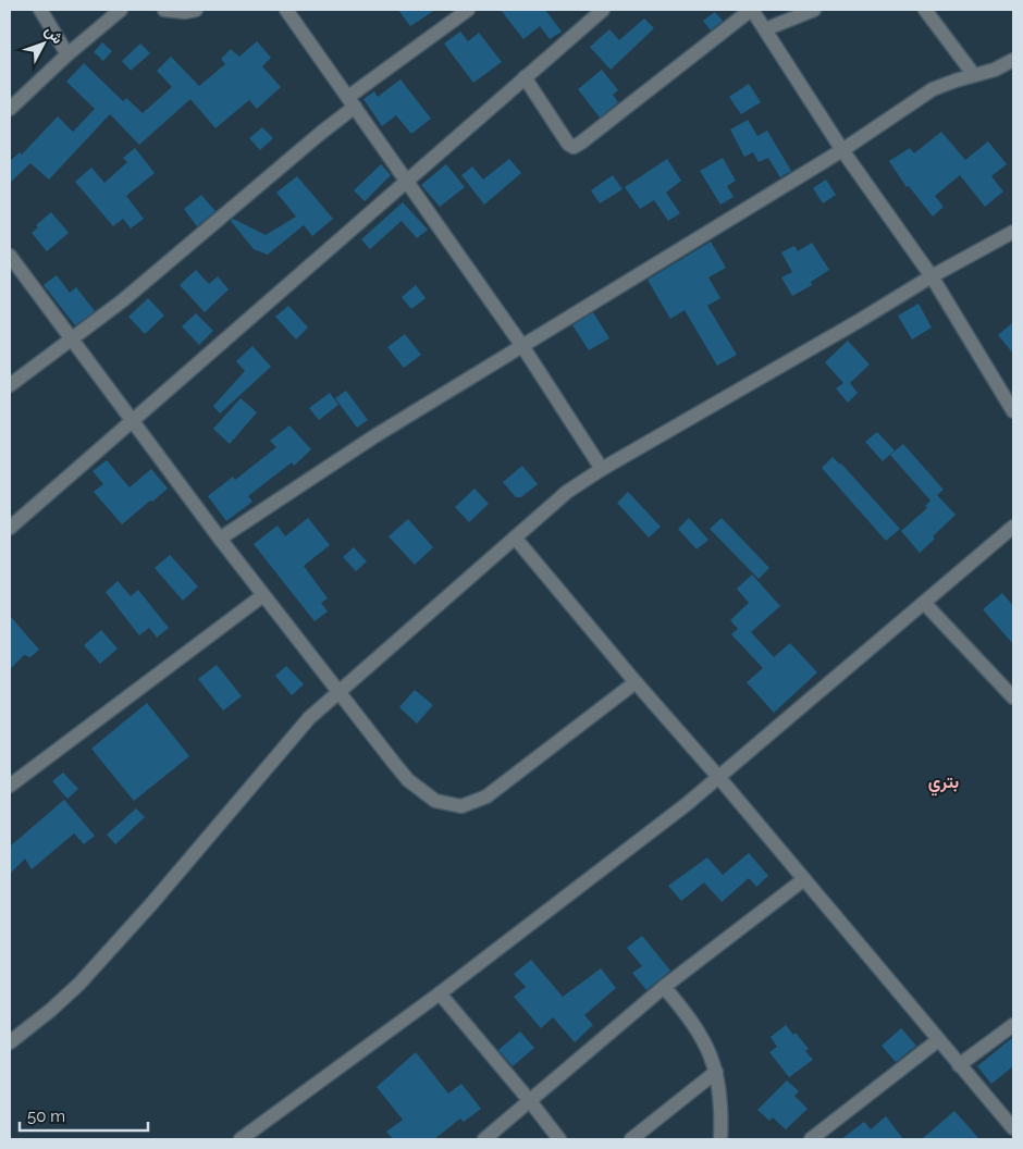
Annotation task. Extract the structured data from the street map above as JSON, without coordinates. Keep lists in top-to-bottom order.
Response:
{
  "districts": ["بتري"],
  "scale_bar": "50 m",
  "north": "top right"
}
